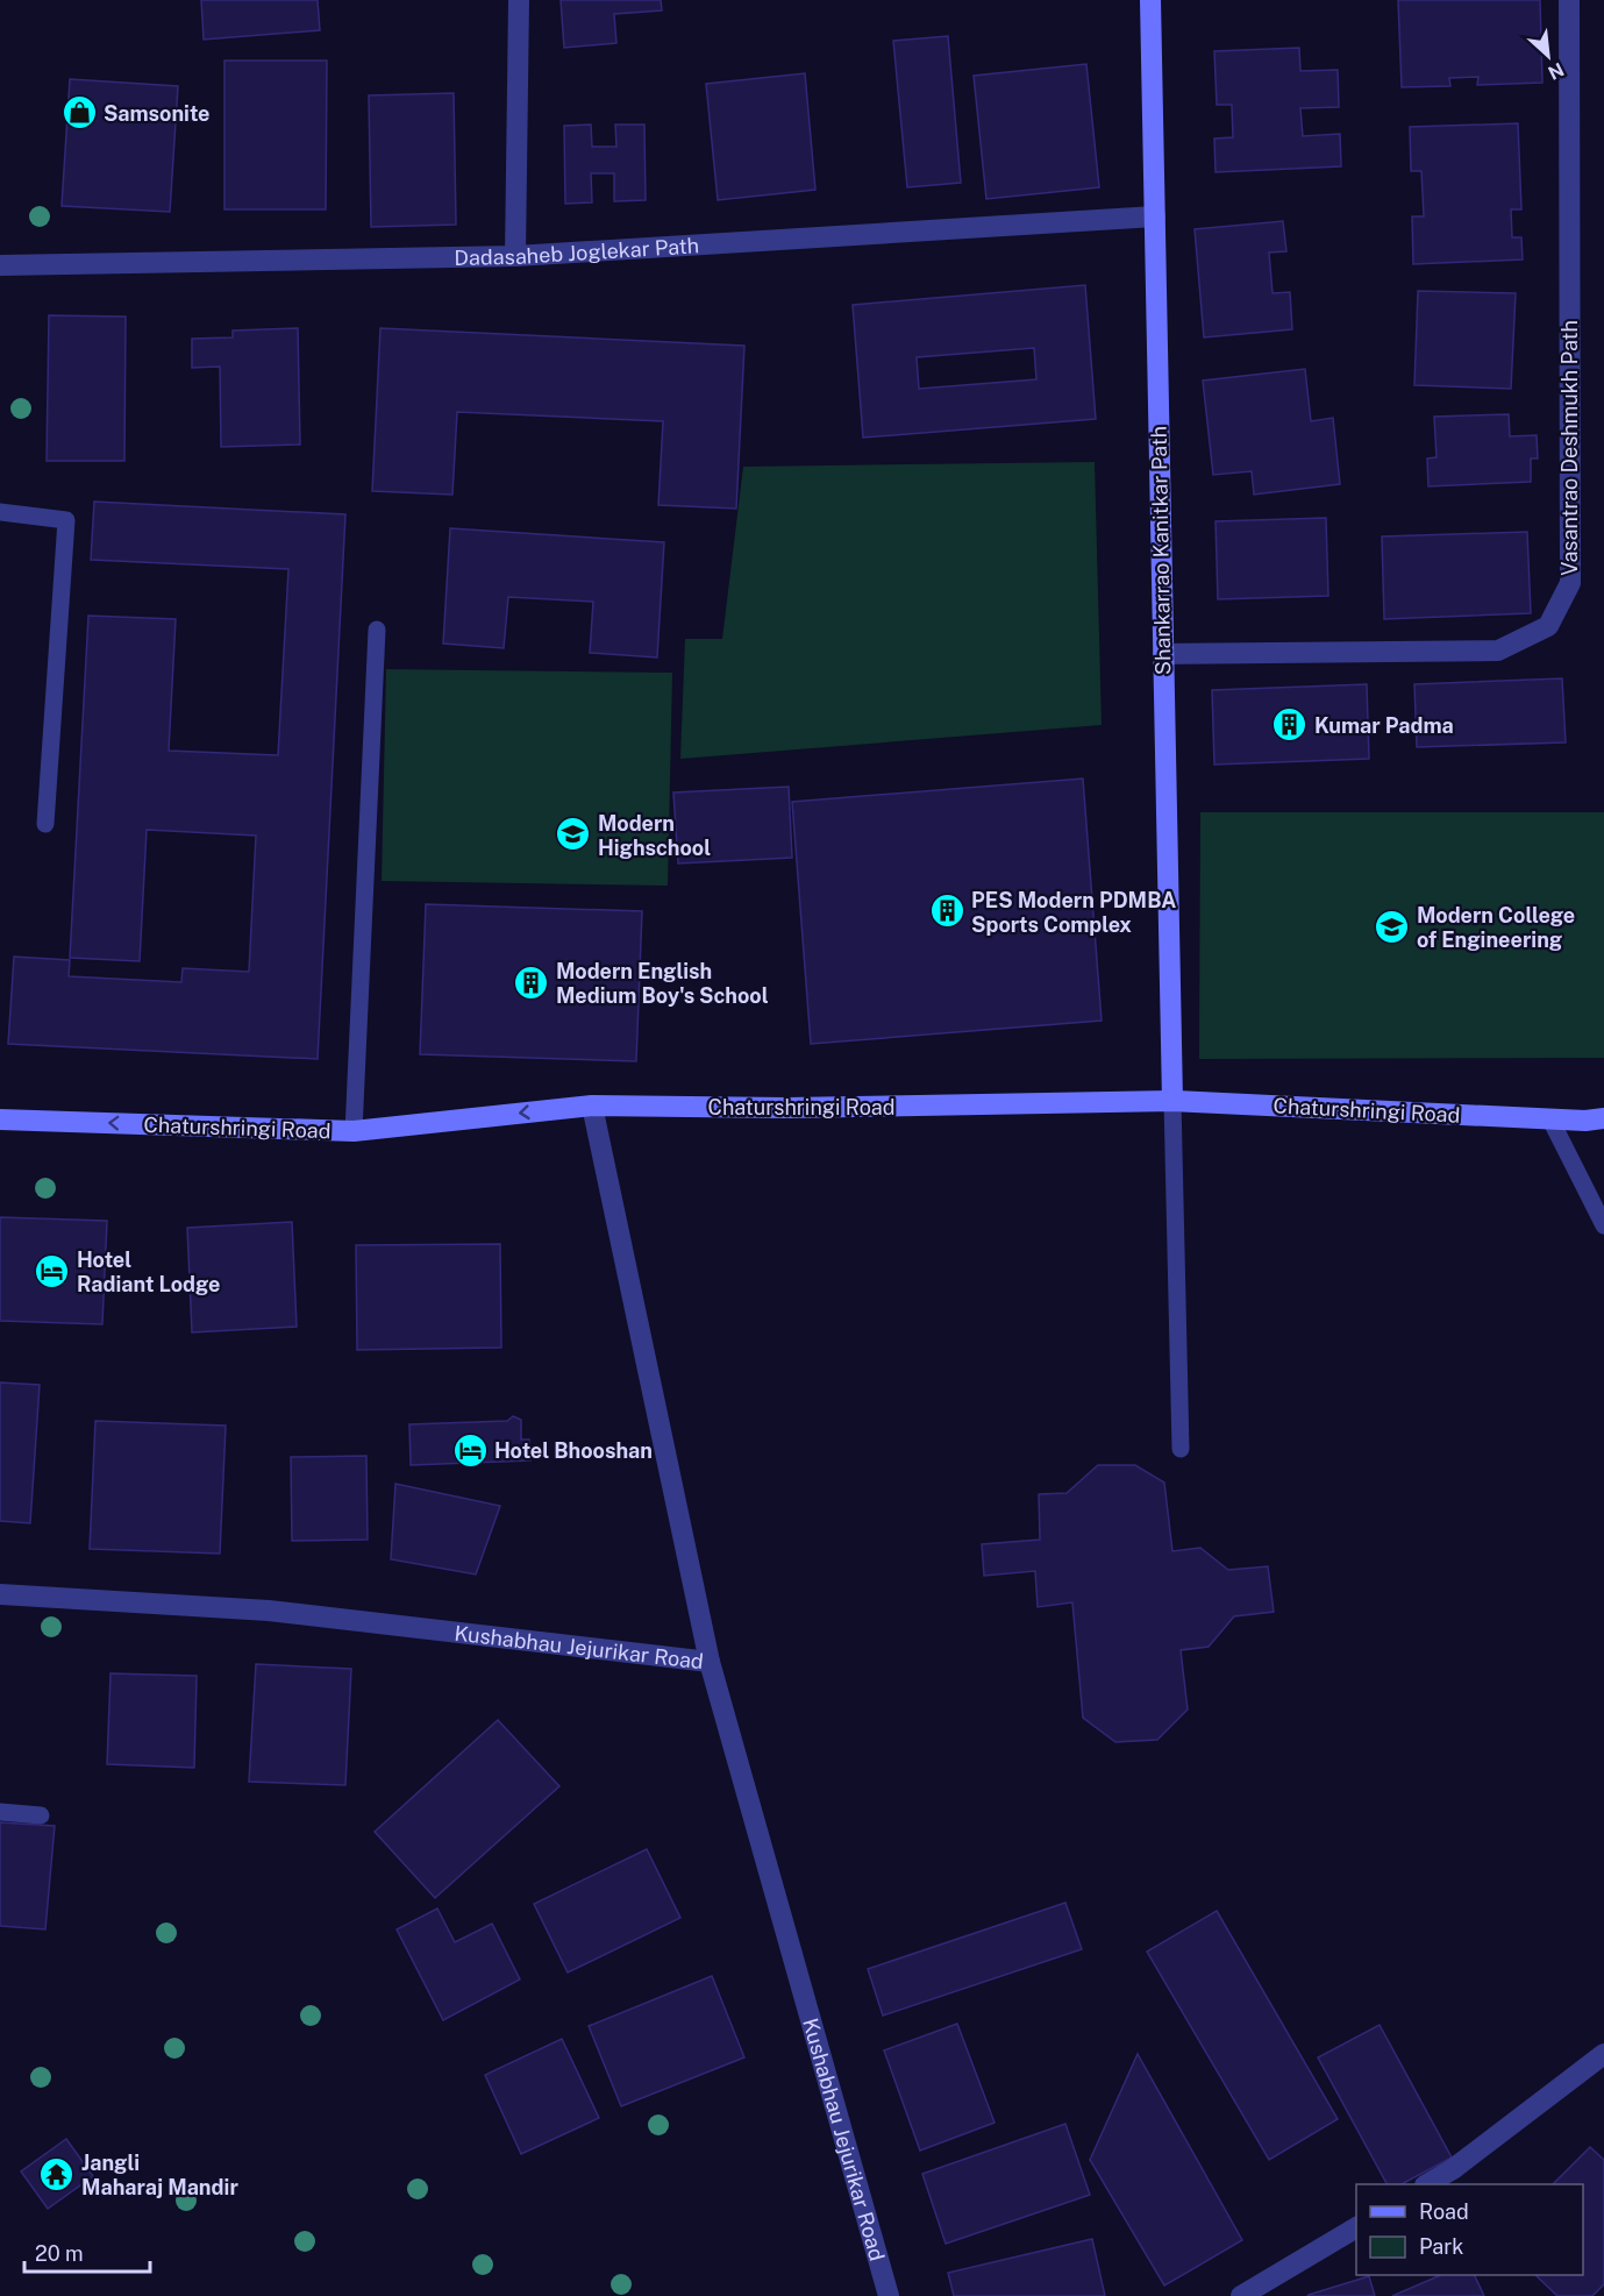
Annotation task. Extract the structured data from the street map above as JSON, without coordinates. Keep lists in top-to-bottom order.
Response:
{
  "streets": {
    "street": [
      "Dadasaheb Joglekar Path",
      "Vasantrao Deshmukh Path",
      "Shankarrao Kanitkar Path",
      "Chaturshringi Road",
      "Kushabhau Jejurikar Road"
    ]
  },
  "crossings": [
    ["Dadasaheb Joglekar Path", "Shankarrao Kanitkar Path"],
    ["Vasantrao Deshmukh Path", "Shankarrao Kanitkar Path"],
    ["Shankarrao Kanitkar Path", "Chaturshringi Road"]
  ],
  "one_way": ["Chaturshringi Road"],
  "places": {
    "shop": ["Samsonite"],
    "building": ["Kumar Padma", "PES Modern PDMBA Sports Complex", "Modern English Medium Boy's School"],
    "school or university": ["Modern Highschool", "Modern College of Engineering"],
    "hotel": ["Hotel Radiant Lodge", "Hotel Bhooshan"],
    "temple": ["Jangli Maharaj Mandir"]
  },
  "legend": ["Road", "Park"],
  "scale_bar": "20 m",
  "north": "bottom right"
}
